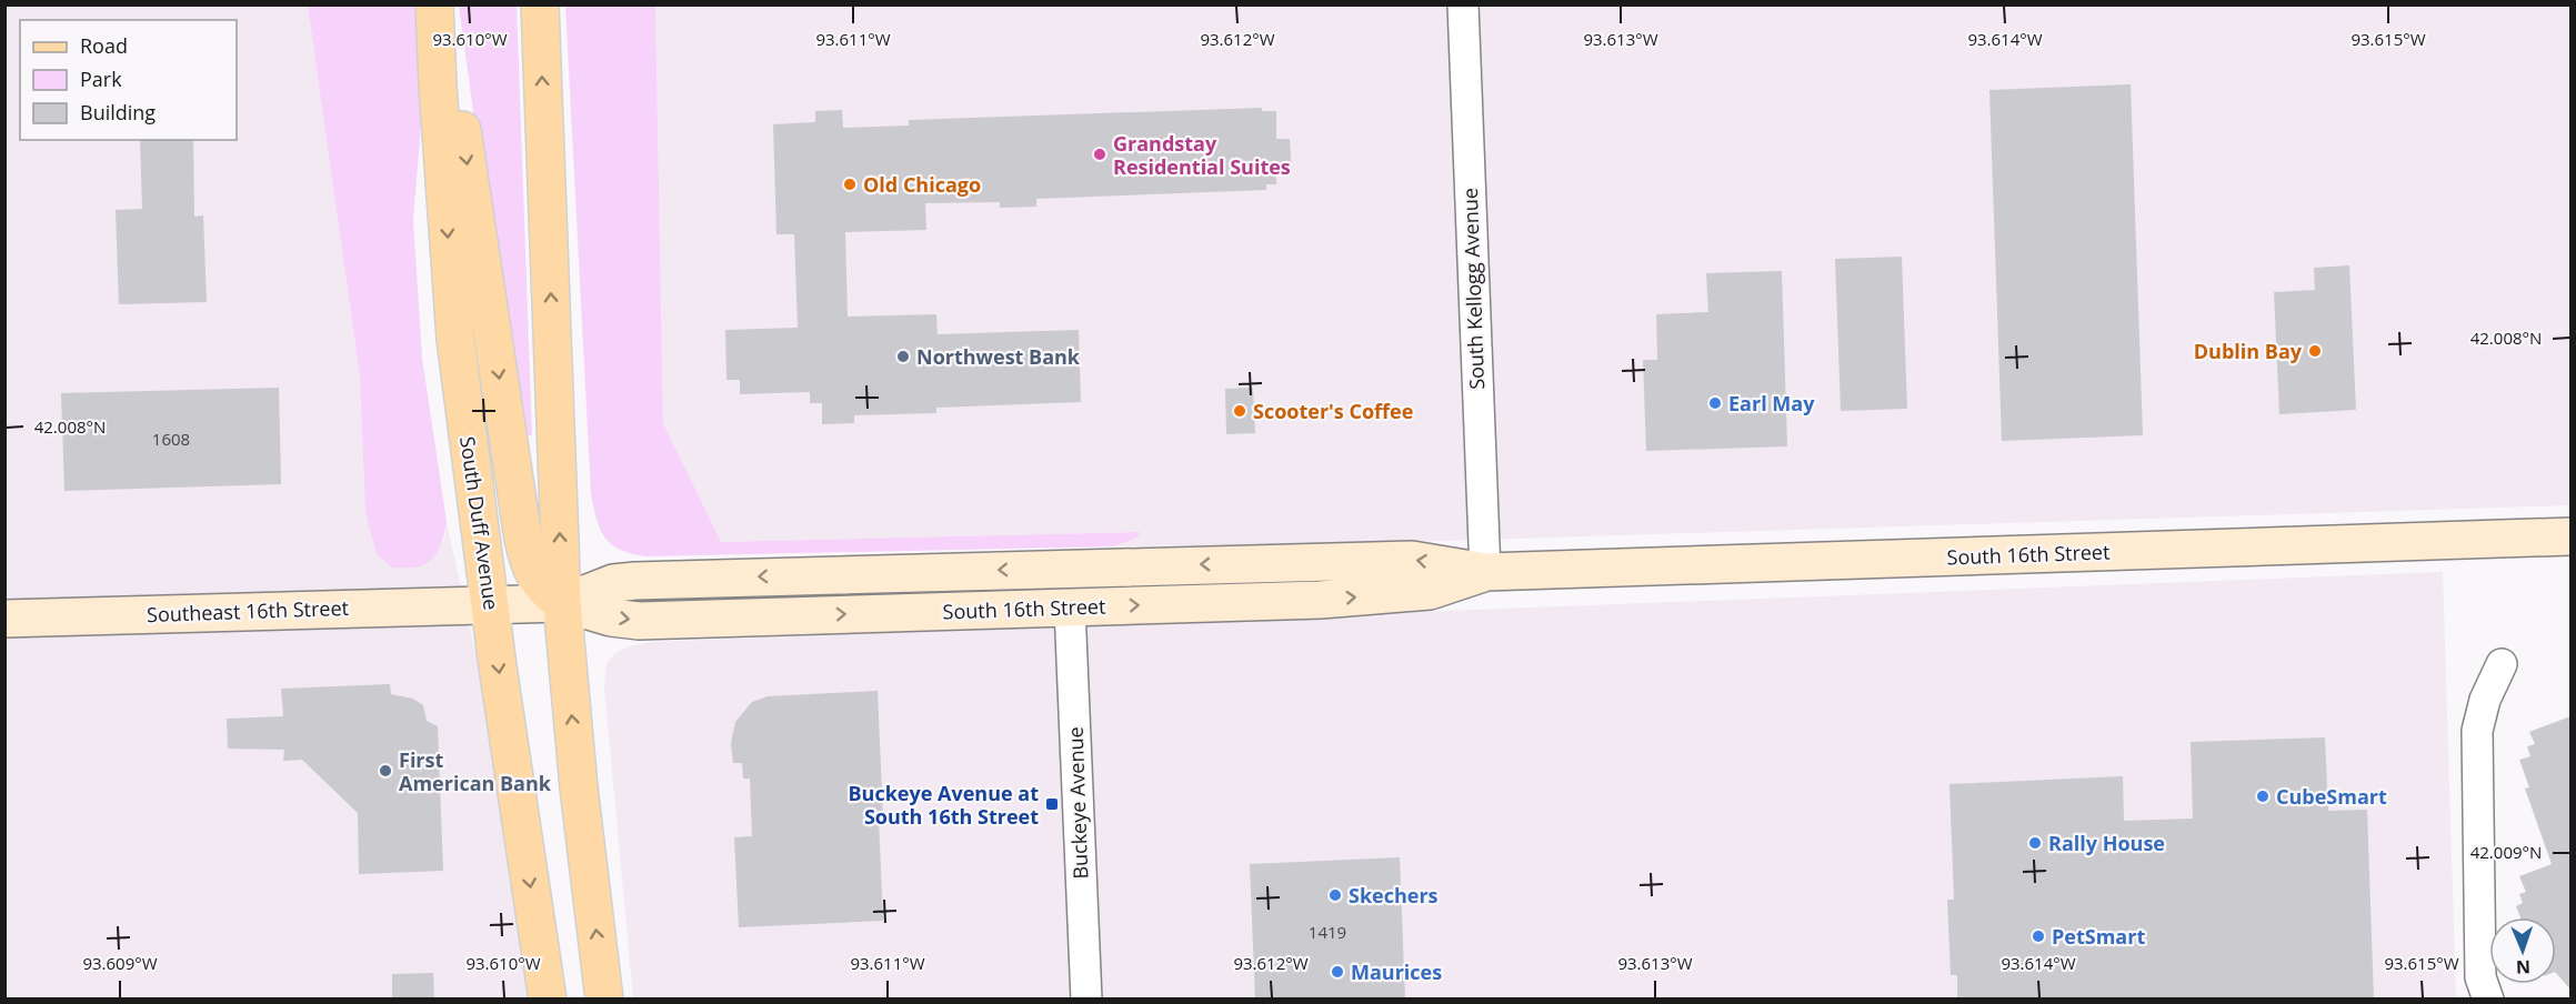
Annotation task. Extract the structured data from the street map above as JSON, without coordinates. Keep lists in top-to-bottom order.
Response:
{
  "streets": {
    "main road": ["South Duff Avenue", "South 16th Street", "Southeast 16th Street"],
    "street": ["South Kellogg Avenue", "Buckeye Avenue"]
  },
  "crossings": [
    ["South Kellogg Avenue", "South 16th Street"],
    ["South Duff Avenue", "South 16th Street"],
    ["South Duff Avenue", "Southeast 16th Street"],
    ["South 16th Street", "Southeast 16th Street"],
    ["South 16th Street", "Buckeye Avenue"]
  ],
  "places": {
    "other": [
      "Grandstay Residential Suites",
      "Old Chicago",
      "Dublin Bay",
      "Northwest Bank",
      "Earl May",
      "Scooter's Coffee",
      "First American Bank",
      "CubeSmart",
      "Rally House",
      "Skechers",
      "PetSmart",
      "Maurices"
    ],
    "transit": ["Buckeye Avenue at South 16th Street"]
  },
  "house_numbers": ["1608", "1419"],
  "legend": ["Road", "Park", "Building"],
  "north": "bottom",
  "coordinates": [
    "93.610°W",
    "93.611°W",
    "93.612°W",
    "93.613°W",
    "93.614°W",
    "93.615°W",
    "42.008°N",
    "42.009°N",
    "93.609°W"
  ]
}
